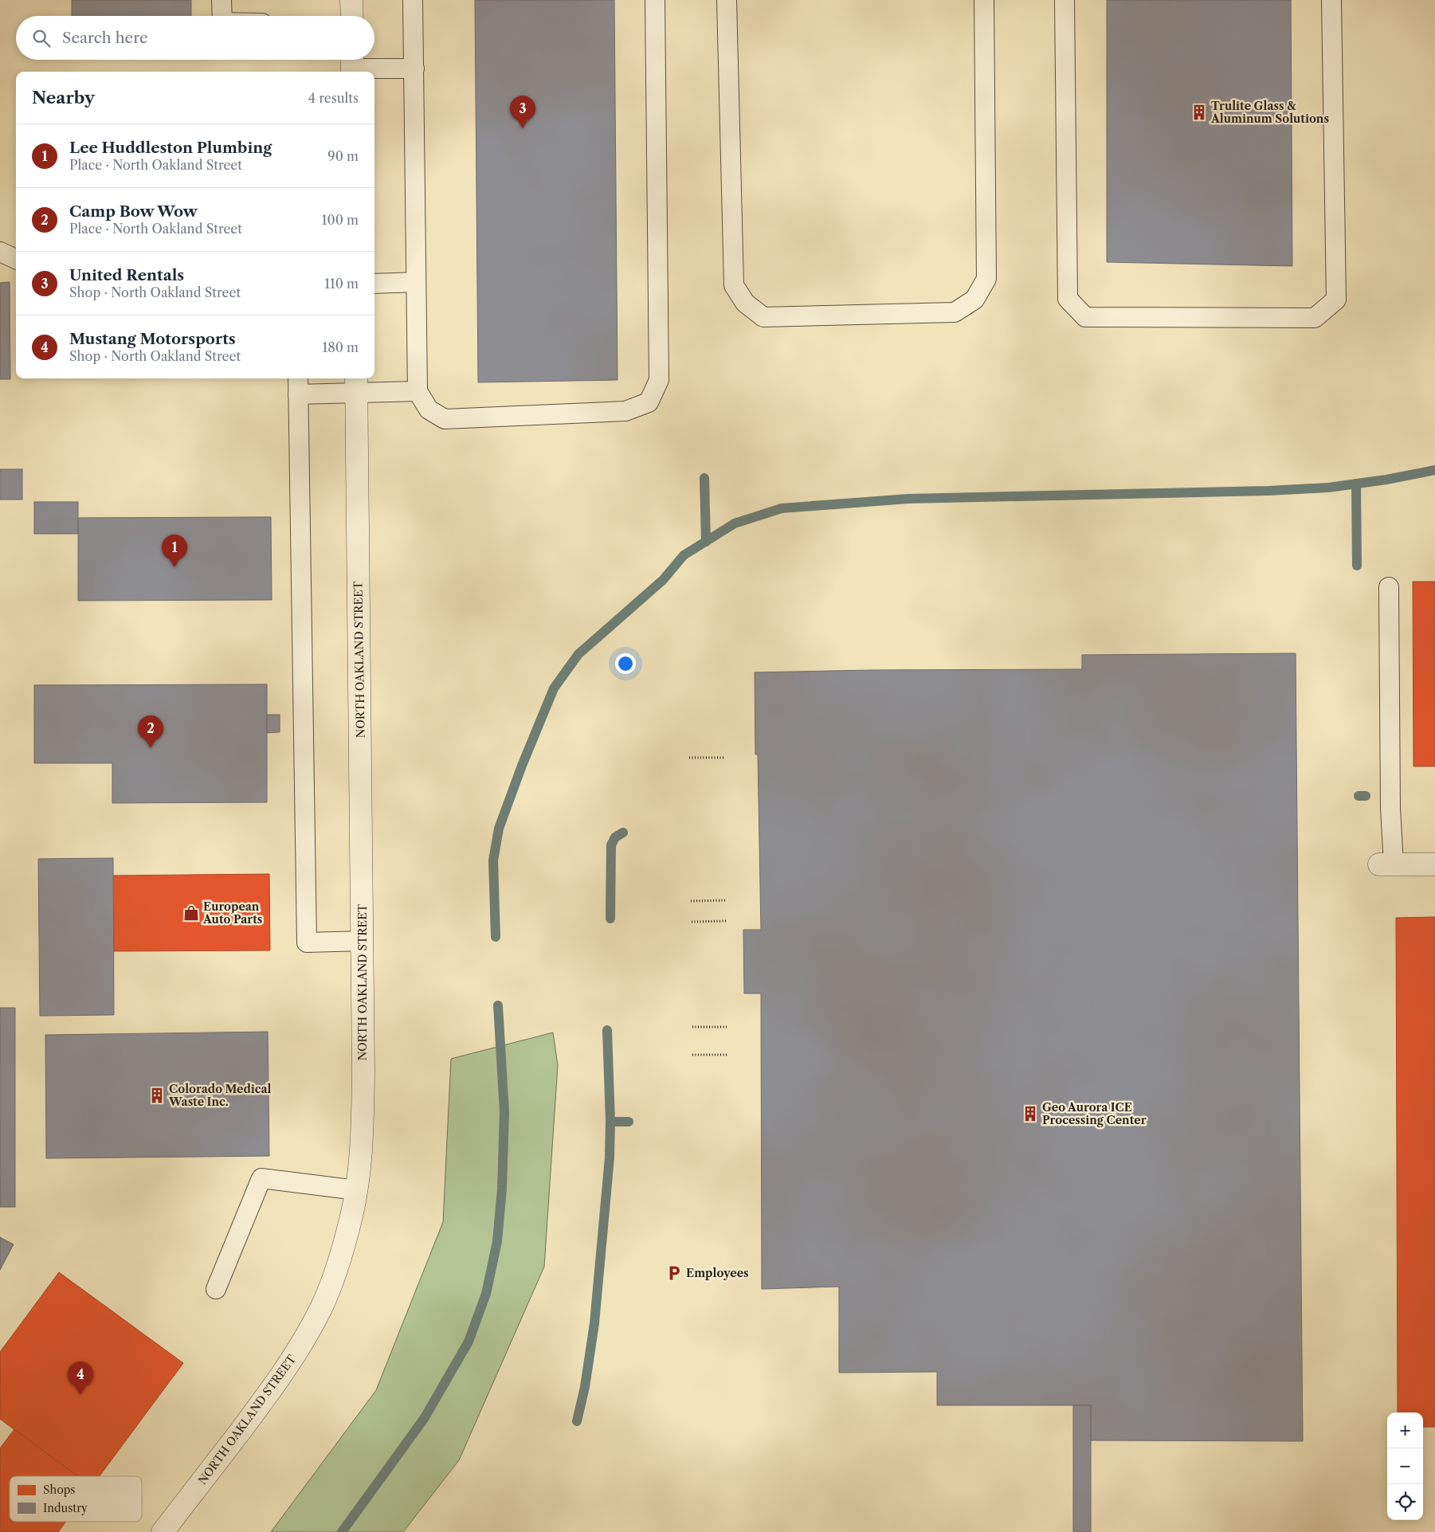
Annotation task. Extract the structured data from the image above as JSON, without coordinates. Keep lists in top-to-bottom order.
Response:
{
  "streets": {
    "street": ["NORTH OAKLAND STREET"]
  },
  "places": {
    "building": ["Trulite Glass & Aluminum Solutions", "Colorado Medical Waste Inc.", "Geo Aurora ICE Processing Center"],
    "shop": ["European Auto Parts"],
    "parking": ["Employees"]
  },
  "legend": ["Shops", "Industry"],
  "page": {
    "search": "Search here",
    "heading": ["Nearby", "4 results"],
    "pins": [
      "3",
      "1",
      "2",
      "4"
    ],
    "list": [
      {
        "mark": "1",
        "name": "Lee Huddleston Plumbing",
        "note": "Place · North Oakland Street",
        "value": "90 m"
      },
      {
        "mark": "2",
        "name": "Camp Bow Wow",
        "note": "Place · North Oakland Street",
        "value": "100 m"
      },
      {
        "mark": "3",
        "name": "United Rentals",
        "note": "Shop · North Oakland Street",
        "value": "110 m"
      },
      {
        "mark": "4",
        "name": "Mustang Motorsports",
        "note": "Shop · North Oakland Street",
        "value": "180 m"
      }
    ],
    "map_buttons": ["+", "−"]
  }
}
